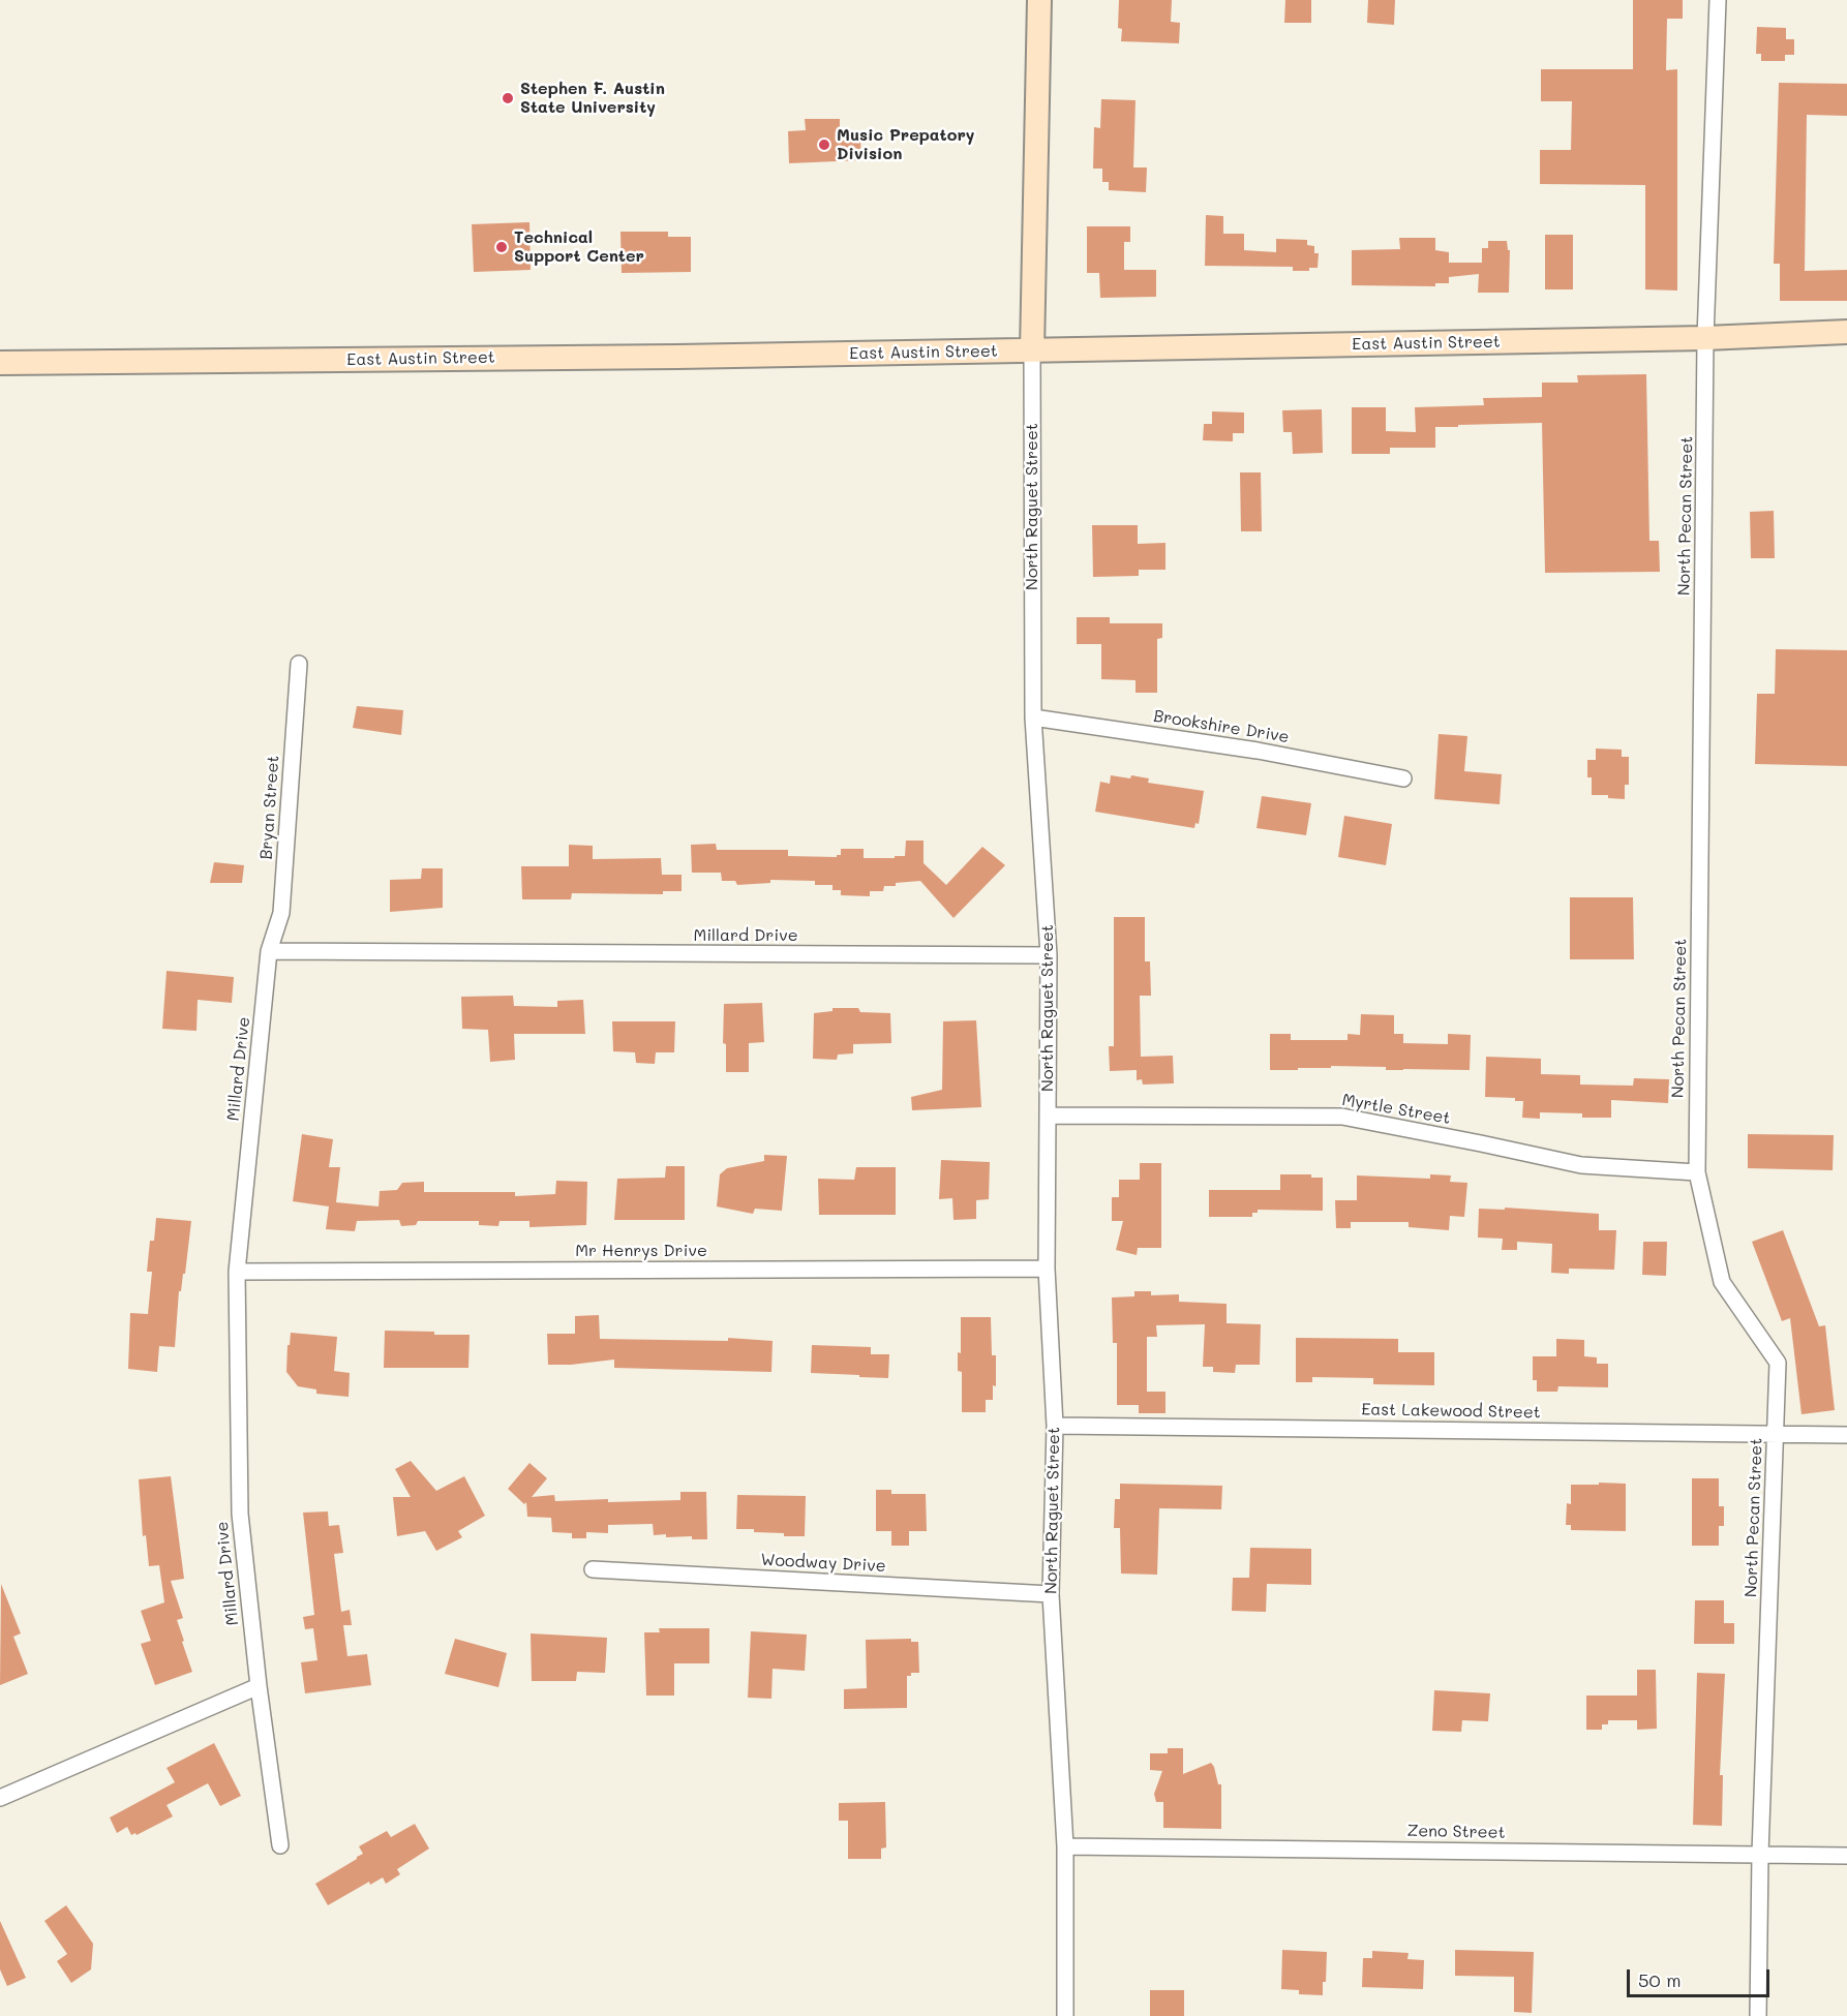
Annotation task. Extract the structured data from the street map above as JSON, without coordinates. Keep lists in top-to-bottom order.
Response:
{
  "streets": {
    "main road": ["East Austin Street", "North Raguet Street"],
    "street": [
      "North Pecan Street",
      "Brookshire Drive",
      "Bryan Street",
      "Millard Drive",
      "Myrtle Street",
      "Mr Henrys Drive",
      "East Lakewood Street",
      "Woodway Drive",
      "Zeno Street"
    ]
  },
  "crossings": [
    ["East Austin Street", "North Raguet Street"],
    ["East Austin Street", "North Pecan Street"],
    ["North Raguet Street", "Brookshire Drive"],
    ["North Raguet Street", "Millard Drive"],
    ["North Raguet Street", "Myrtle Street"],
    ["North Raguet Street", "Mr Henrys Drive"],
    ["North Raguet Street", "East Lakewood Street"],
    ["North Raguet Street", "Woodway Drive"],
    ["North Raguet Street", "Zeno Street"],
    ["North Pecan Street", "Myrtle Street"],
    ["North Pecan Street", "East Lakewood Street"],
    ["North Pecan Street", "Zeno Street"],
    ["Bryan Street", "Millard Drive"],
    ["Millard Drive", "Mr Henrys Drive"]
  ],
  "places": ["Stephen F. Austin State University", "Music Prepatory Division", "Technical Support Center"],
  "scale_bar": "50 m"
}
